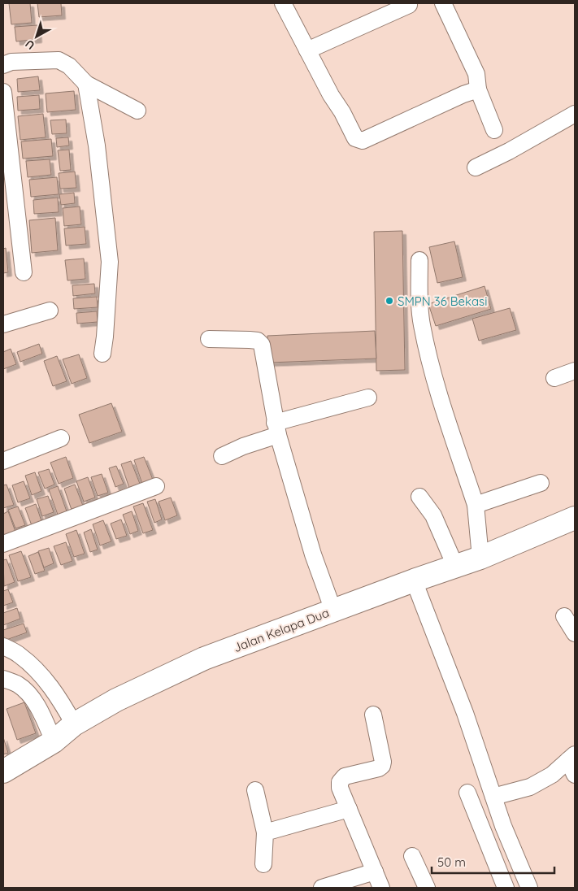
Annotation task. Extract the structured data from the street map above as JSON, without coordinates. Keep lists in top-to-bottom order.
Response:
{
  "streets": {
    "main road": ["Jalan Kelapa Dua"]
  },
  "places": ["SMPN 36 Bekasi"],
  "scale_bar": "50 m",
  "north": "bottom left"
}
